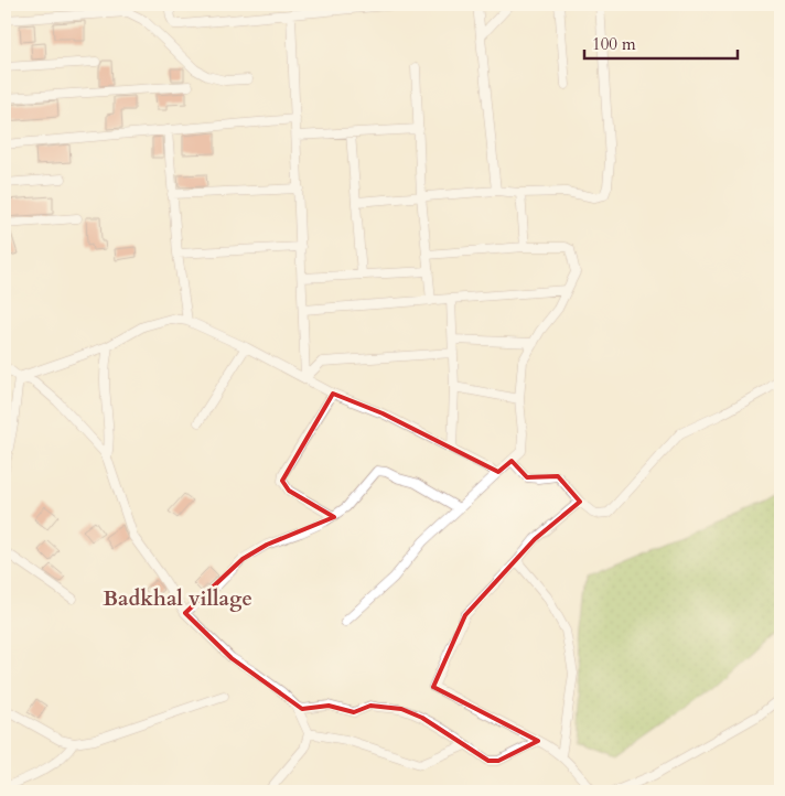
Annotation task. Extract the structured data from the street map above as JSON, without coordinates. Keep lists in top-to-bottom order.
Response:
{
  "districts": ["Badkhal village"],
  "scale_bar": "100 m"
}
